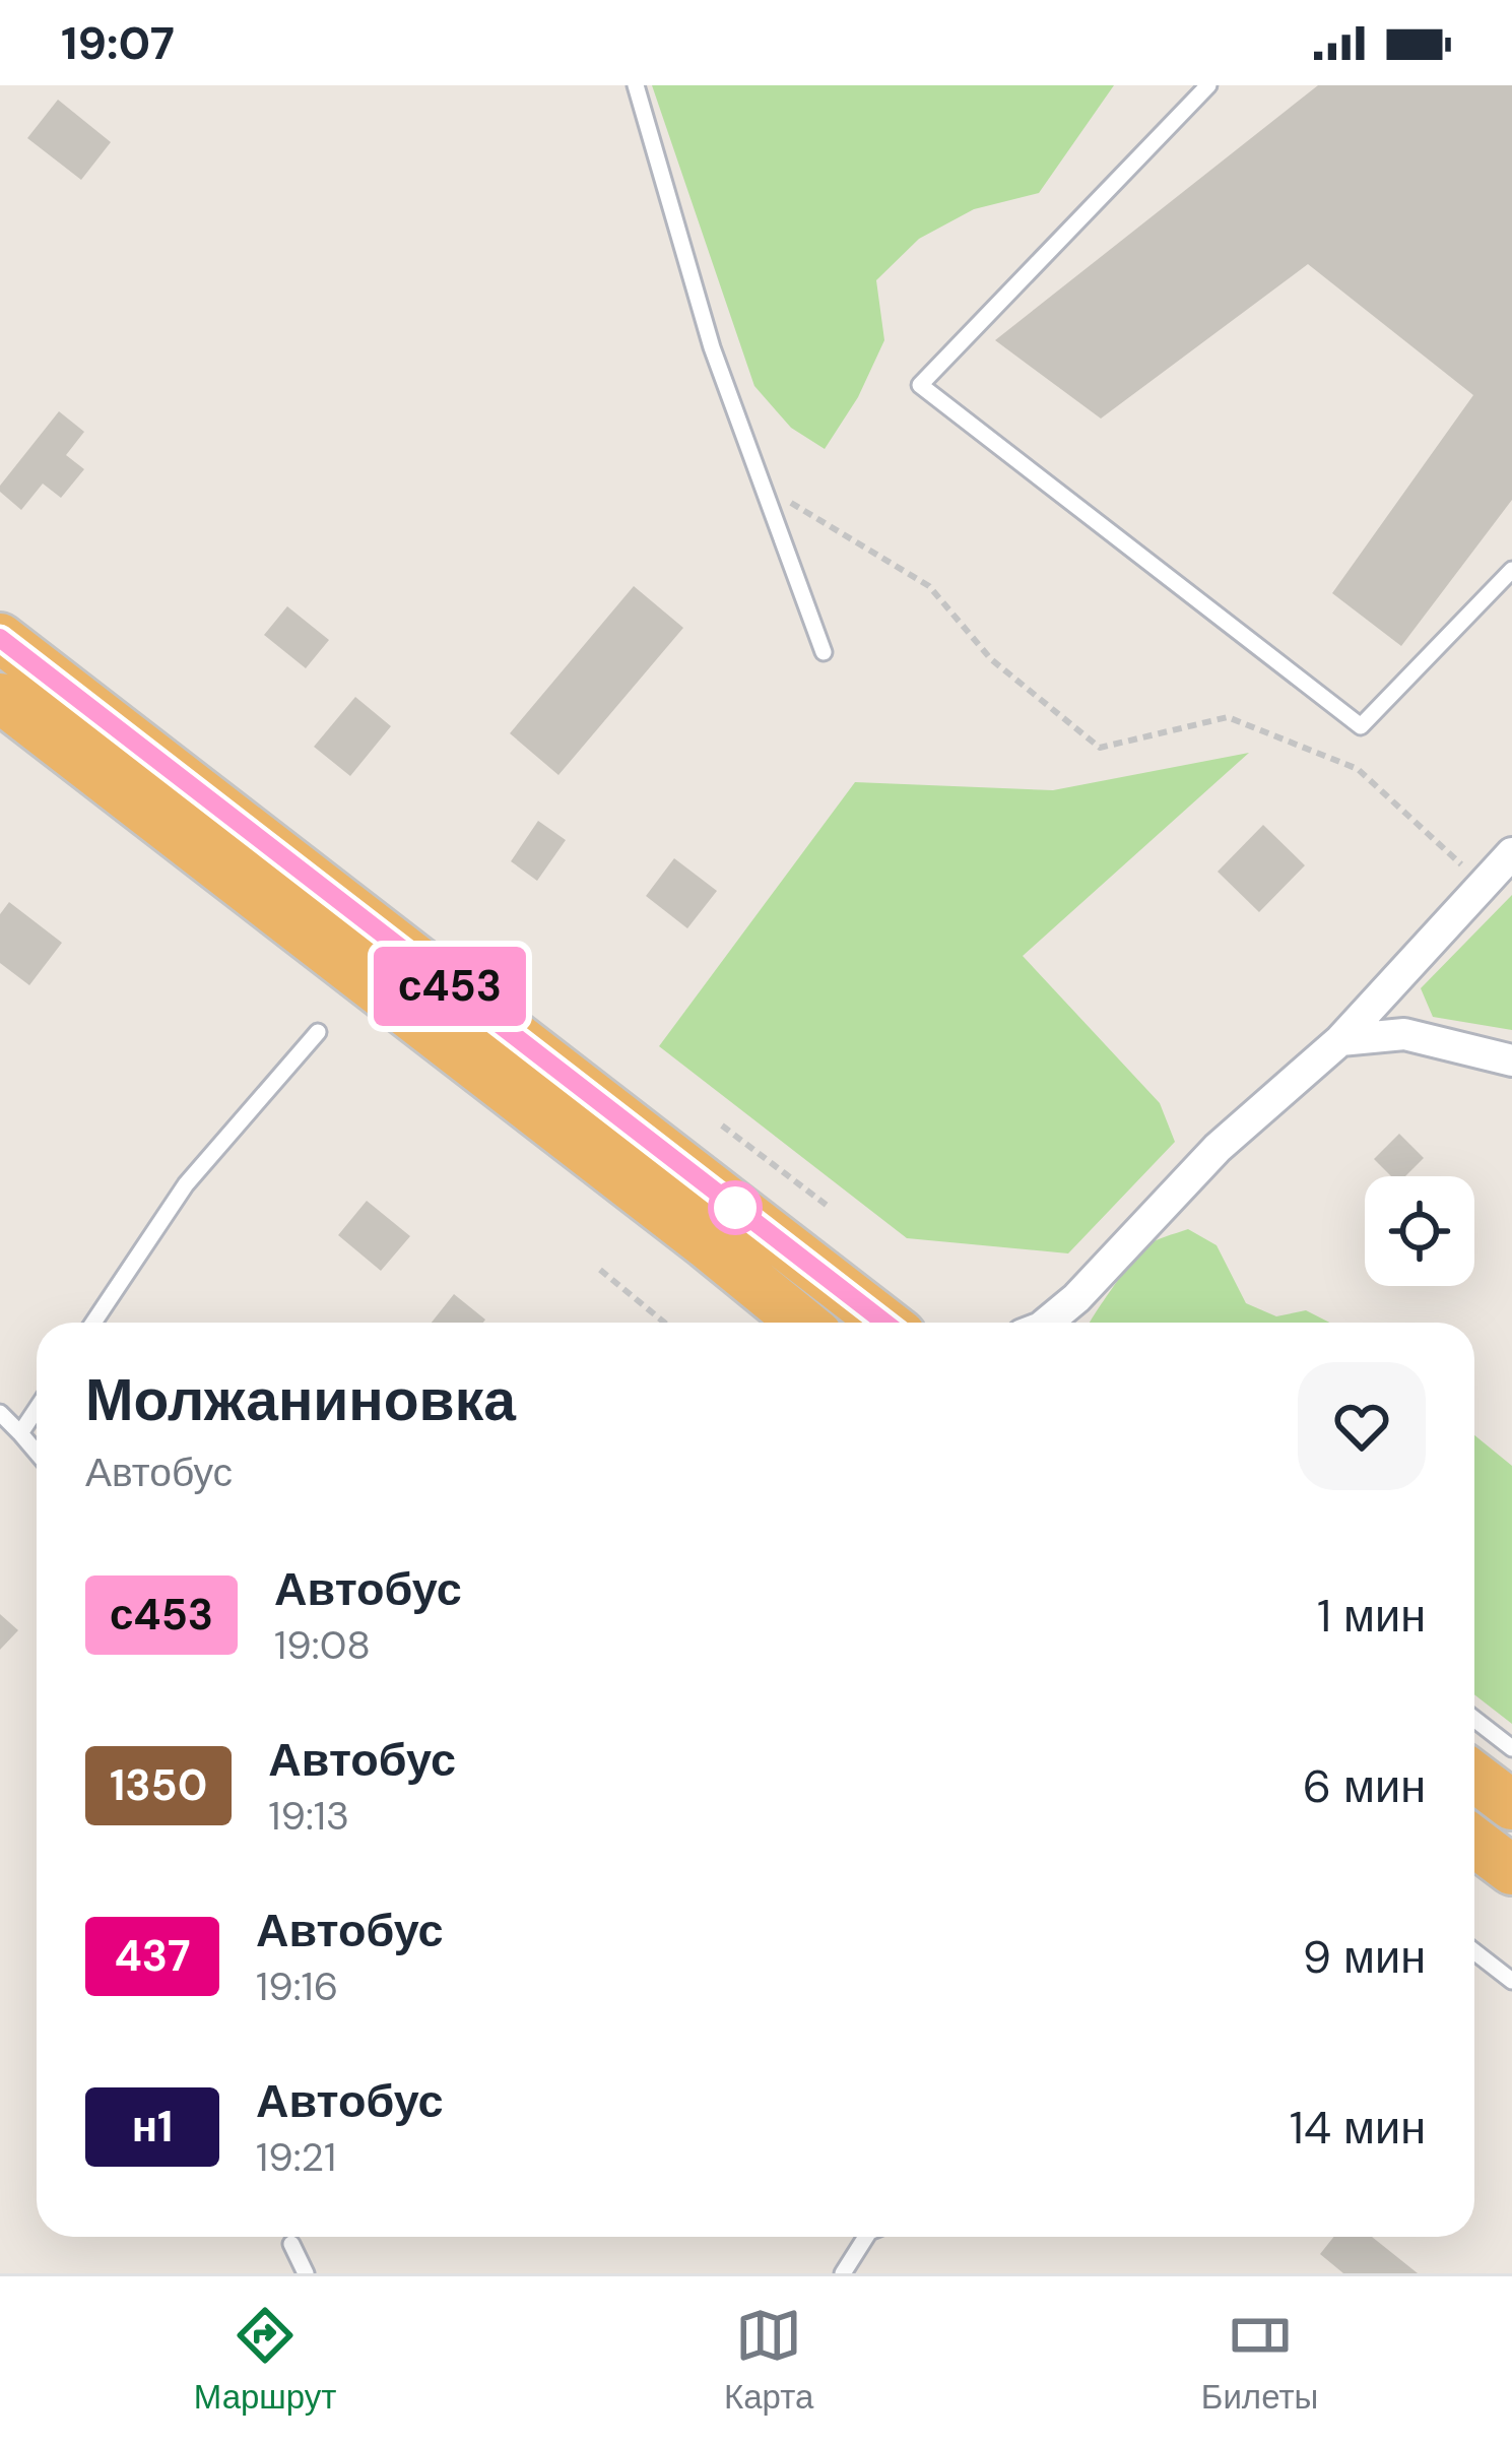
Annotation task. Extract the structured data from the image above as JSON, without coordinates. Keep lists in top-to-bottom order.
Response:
{
  "lines": ["bus line с453"],
  "page": {
    "status": "19:07",
    "on_map": "с453",
    "heading": ["Молжаниновка", "Автобус"],
    "list": [
      {
        "mark": "с453",
        "name": "Автобус",
        "note": "19:08",
        "value": "1 мин"
      },
      {
        "mark": "1350",
        "name": "Автобус",
        "note": "19:13",
        "value": "6 мин"
      },
      {
        "mark": "437",
        "name": "Автобус",
        "note": "19:16",
        "value": "9 мин"
      },
      {
        "mark": "н1",
        "name": "Автобус",
        "note": "19:21",
        "value": "14 мин"
      }
    ],
    "tabs": ["Маршрут", "Карта", "Билеты"]
  }
}
